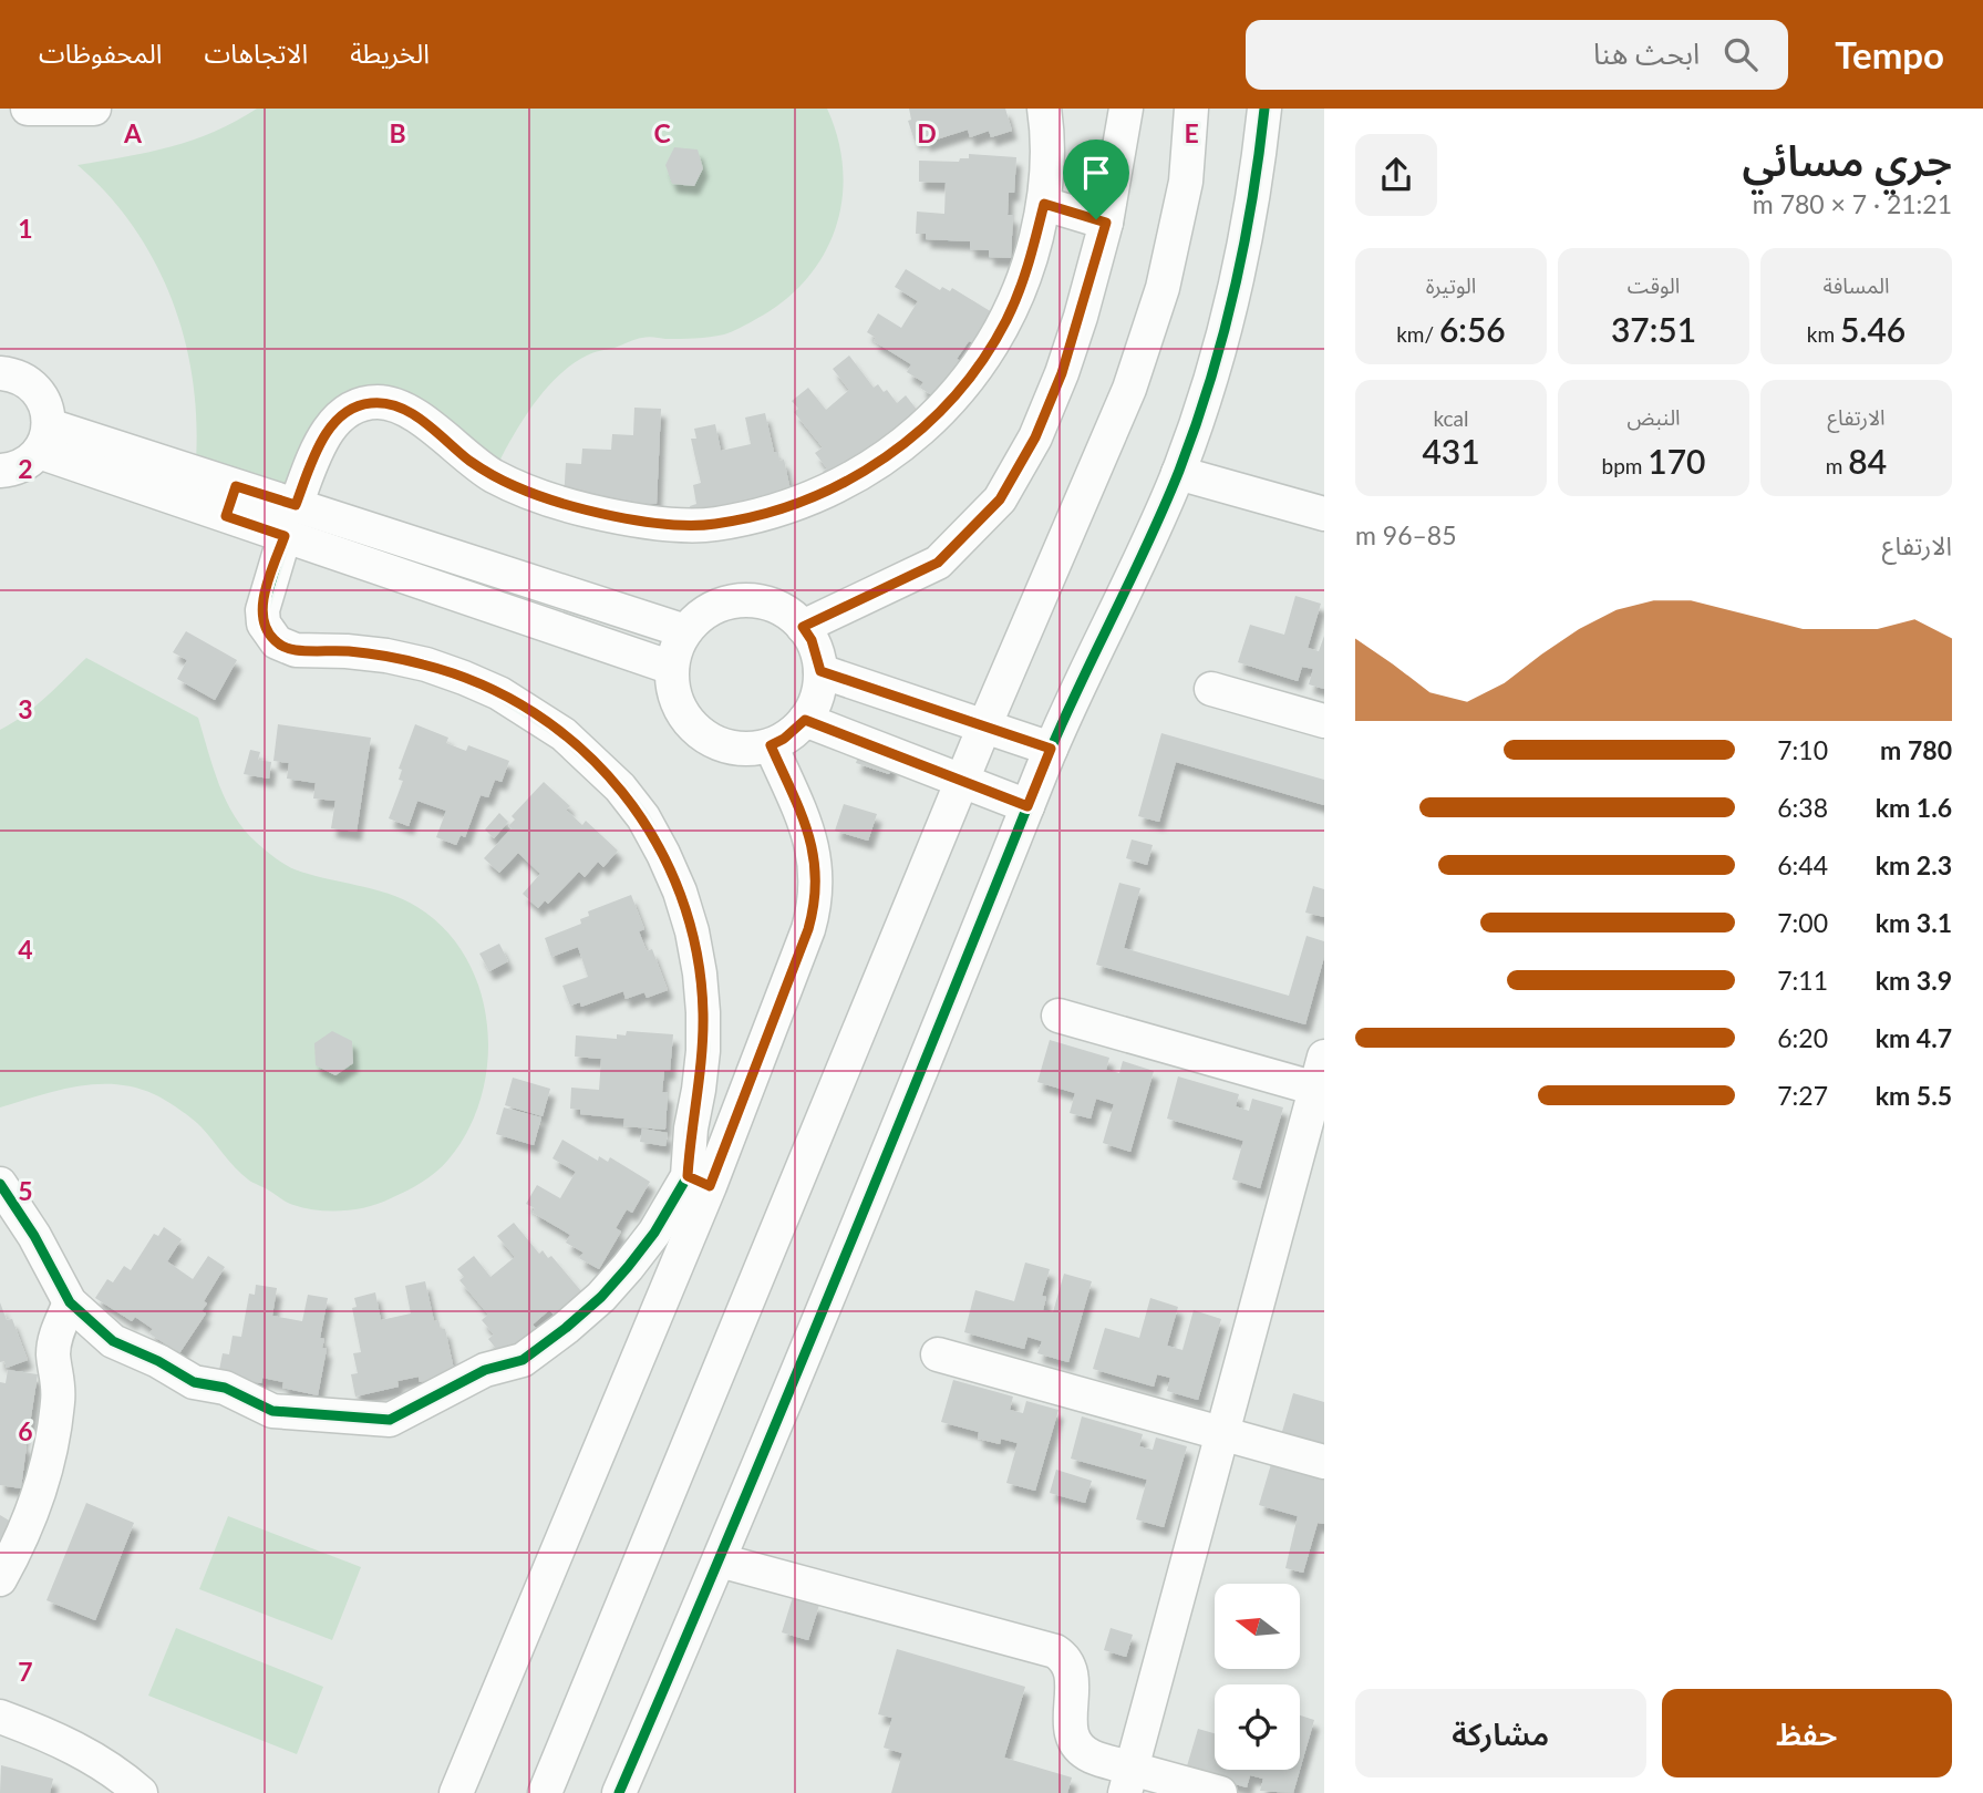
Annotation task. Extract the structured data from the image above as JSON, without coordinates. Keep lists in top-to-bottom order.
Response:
{
  "north": "left",
  "page": {
    "header": "Tempo",
    "search": "ابحث هنا",
    "nav": ["الخريطة", "الاتجاهات", "المحفوظات"],
    "heading": ["جري مسائي", "21:21 · 7 × 780 m"],
    "stats": [
      ["المسافة", "5.46 km"],
      ["الوقت", "37:51"],
      ["الوتيرة", "6:56 /km"],
      ["الارتفاع", "84 m"],
      ["النبض", "170 bpm"],
      ["kcal", "431"]
    ],
    "chart": ["الارتفاع", "85–96 m"],
    "list": [
      {
        "name": "780 m",
        "note": "7:10"
      },
      {
        "name": "1.6 km",
        "note": "6:38"
      },
      {
        "name": "2.3 km",
        "note": "6:44"
      },
      {
        "name": "3.1 km",
        "note": "7:00"
      },
      {
        "name": "3.9 km",
        "note": "7:11"
      },
      {
        "name": "4.7 km",
        "note": "6:20"
      },
      {
        "name": "5.5 km",
        "note": "7:27"
      }
    ],
    "buttons": ["حفظ", "مشاركة"]
  },
  "grid": {
    "columns": [
      "A",
      "B",
      "C",
      "D",
      "E"
    ],
    "rows": [
      "1",
      "2",
      "3",
      "4",
      "5",
      "6",
      "7"
    ]
  }
}
